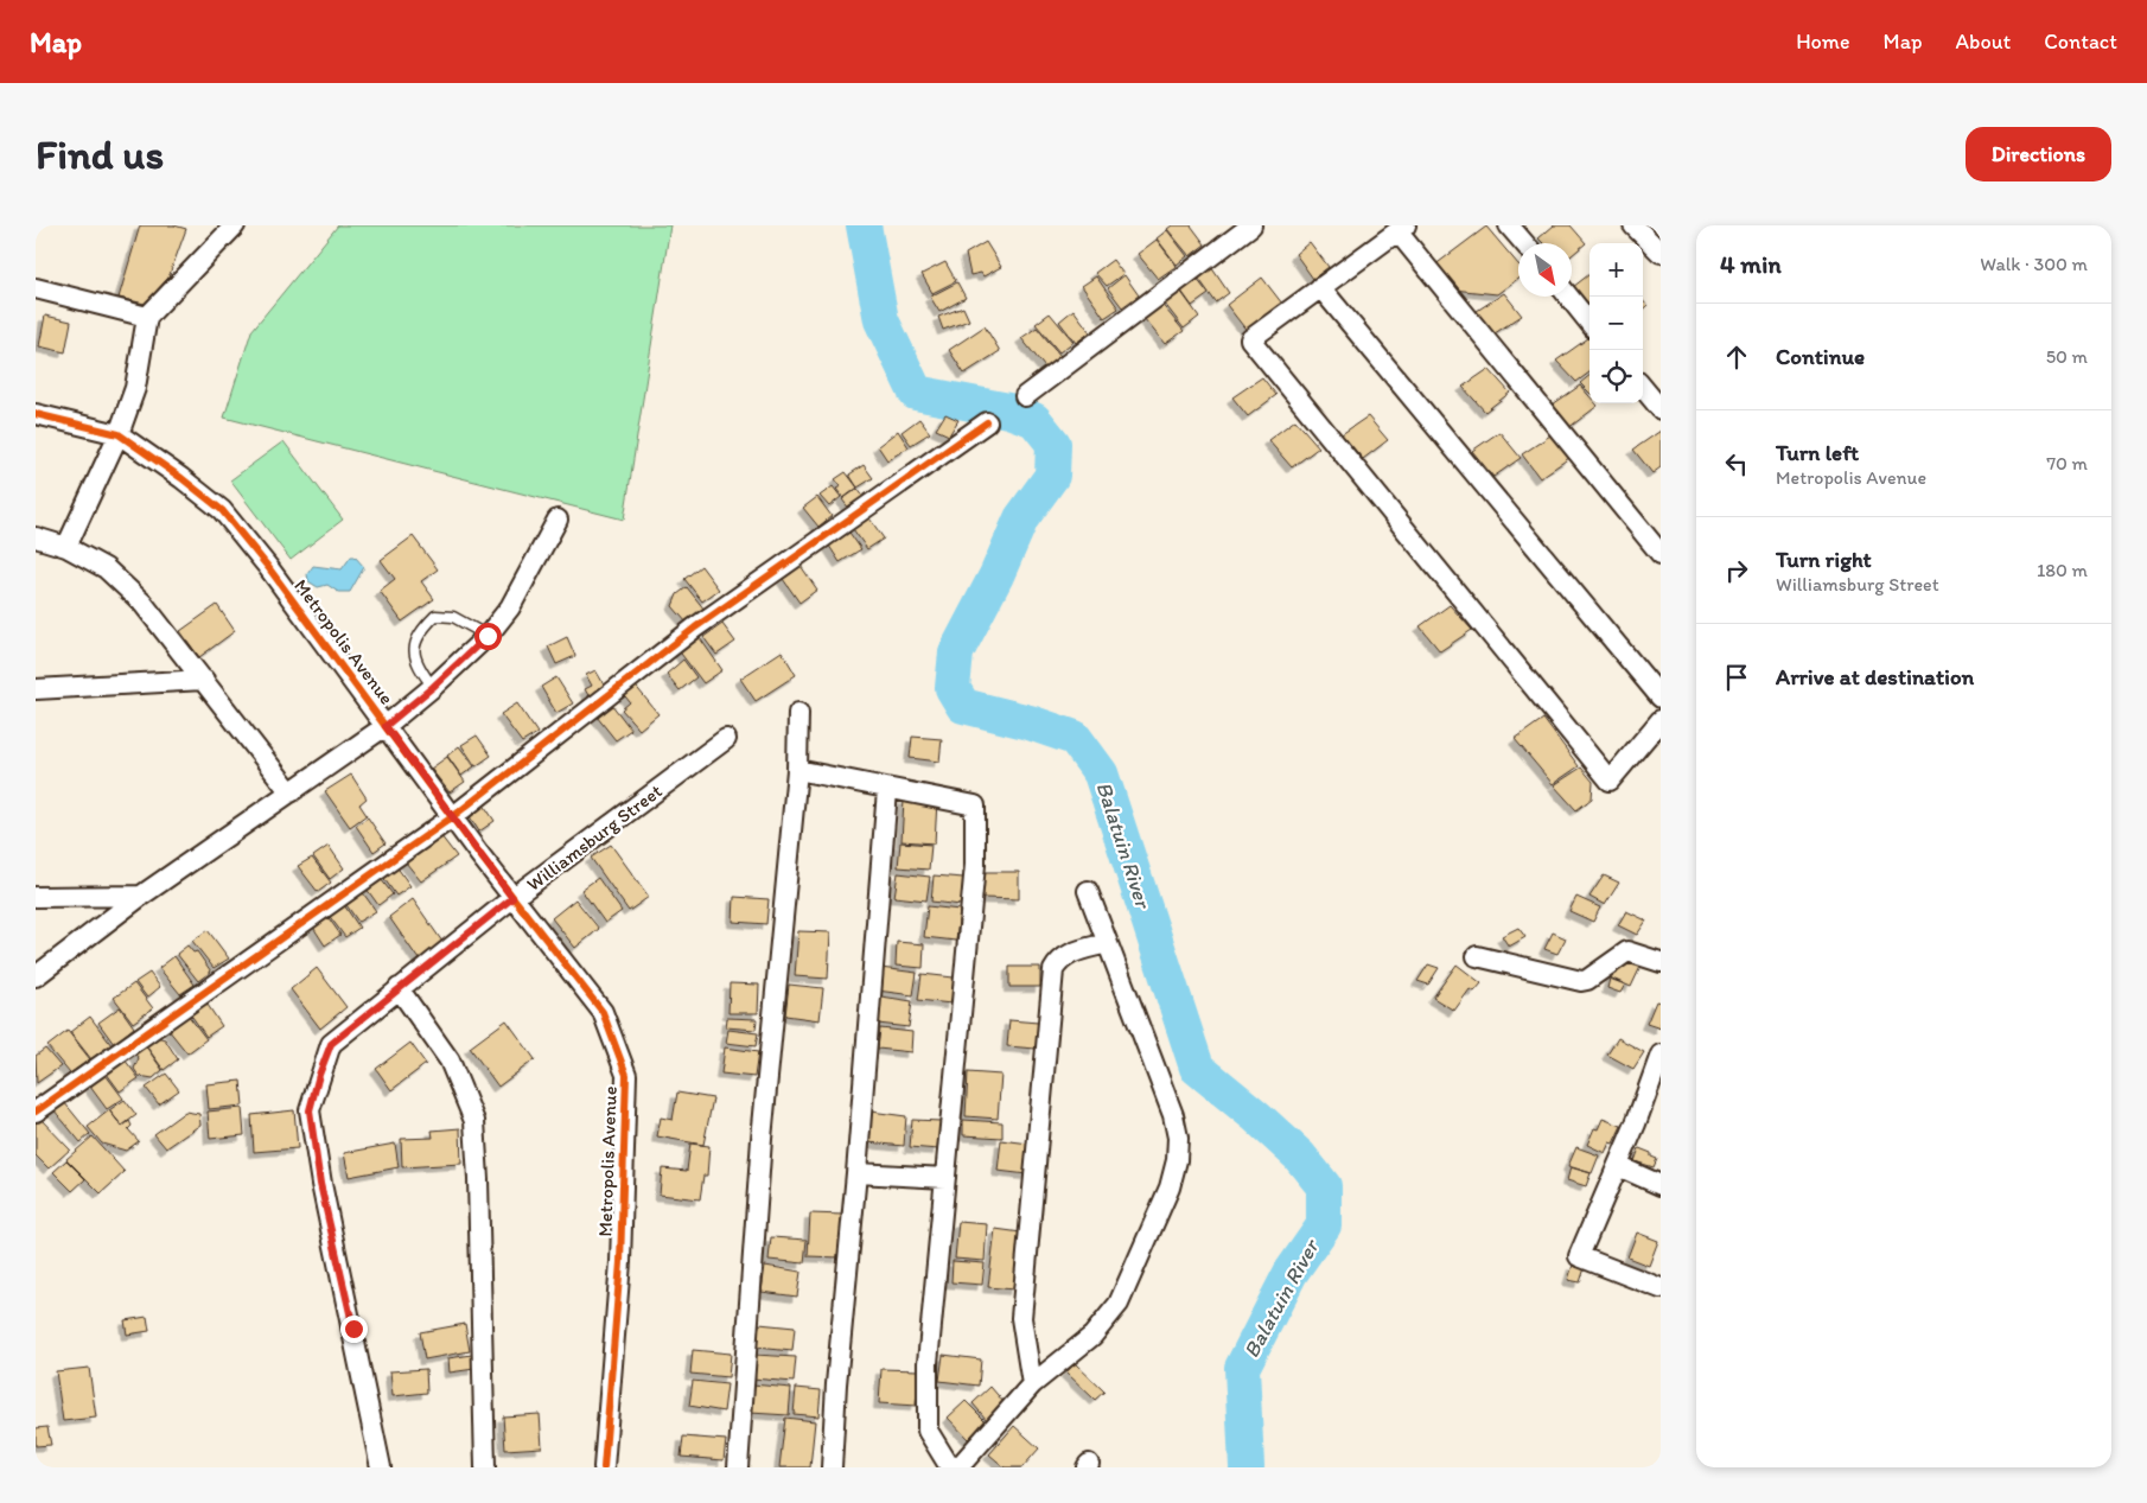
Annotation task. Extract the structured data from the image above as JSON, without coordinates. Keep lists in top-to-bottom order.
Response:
{
  "streets": {
    "street": ["Metropolis Avenue", "Williamsburg Street"]
  },
  "crossings": [
    ["Metropolis Avenue", "Williamsburg Street"]
  ],
  "water": ["Balatuin River"],
  "north": "bottom right",
  "page": {
    "header": "Map",
    "nav": [
      "Home",
      "Map",
      "About",
      "Contact"
    ],
    "buttons": "Directions",
    "title": "Find us",
    "heading": ["4 min", "Walk · 300 m"],
    "map_buttons": ["+", "−"],
    "list": [
      ["Continue", "50 m"],
      ["Turn left", "Metropolis Avenue", "70 m"],
      ["Turn right", "Williamsburg Street", "180 m"],
      "Arrive at destination"
    ]
  }
}
